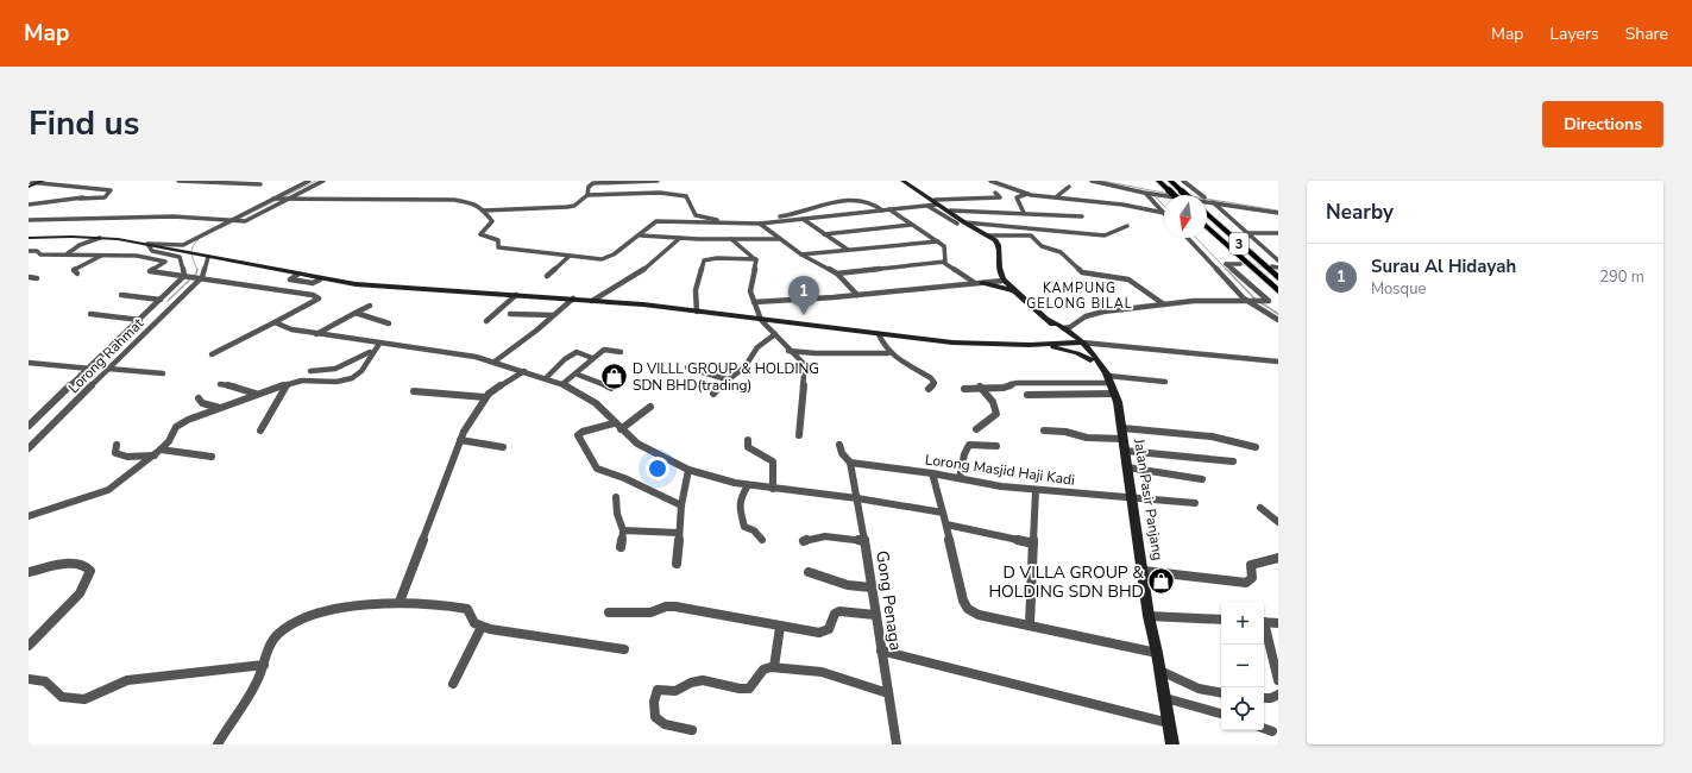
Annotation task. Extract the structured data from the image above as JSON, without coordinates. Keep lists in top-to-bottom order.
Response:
{
  "streets": {
    "main road": ["3", "Jalan Pasir Panjang"],
    "street": ["Lorong Rahmat", "Lorong Masjid Haji Kadi", "Gong Penaga"]
  },
  "crossings": [
    ["Lorong Masjid Haji Kadi", "Jalan Pasir Panjang"],
    ["Lorong Masjid Haji Kadi", "Gong Penaga"]
  ],
  "districts": ["KAMPUNG GELONG BILAL"],
  "places": {
    "shop": ["D VILLL GROUP & HOLDING SDN BHD(trading)", "D VILLA GROUP & HOLDING SDN BHD"]
  },
  "north": "bottom",
  "page": {
    "header": "Map",
    "nav": ["Map", "Layers", "Share"],
    "title": "Find us",
    "buttons": "Directions",
    "heading": "Nearby",
    "list": [
      {
        "mark": "1",
        "name": "Surau Al Hidayah",
        "note": "Mosque",
        "value": "290 m"
      }
    ],
    "pins": "1",
    "map_buttons": ["+", "−"]
  }
}
